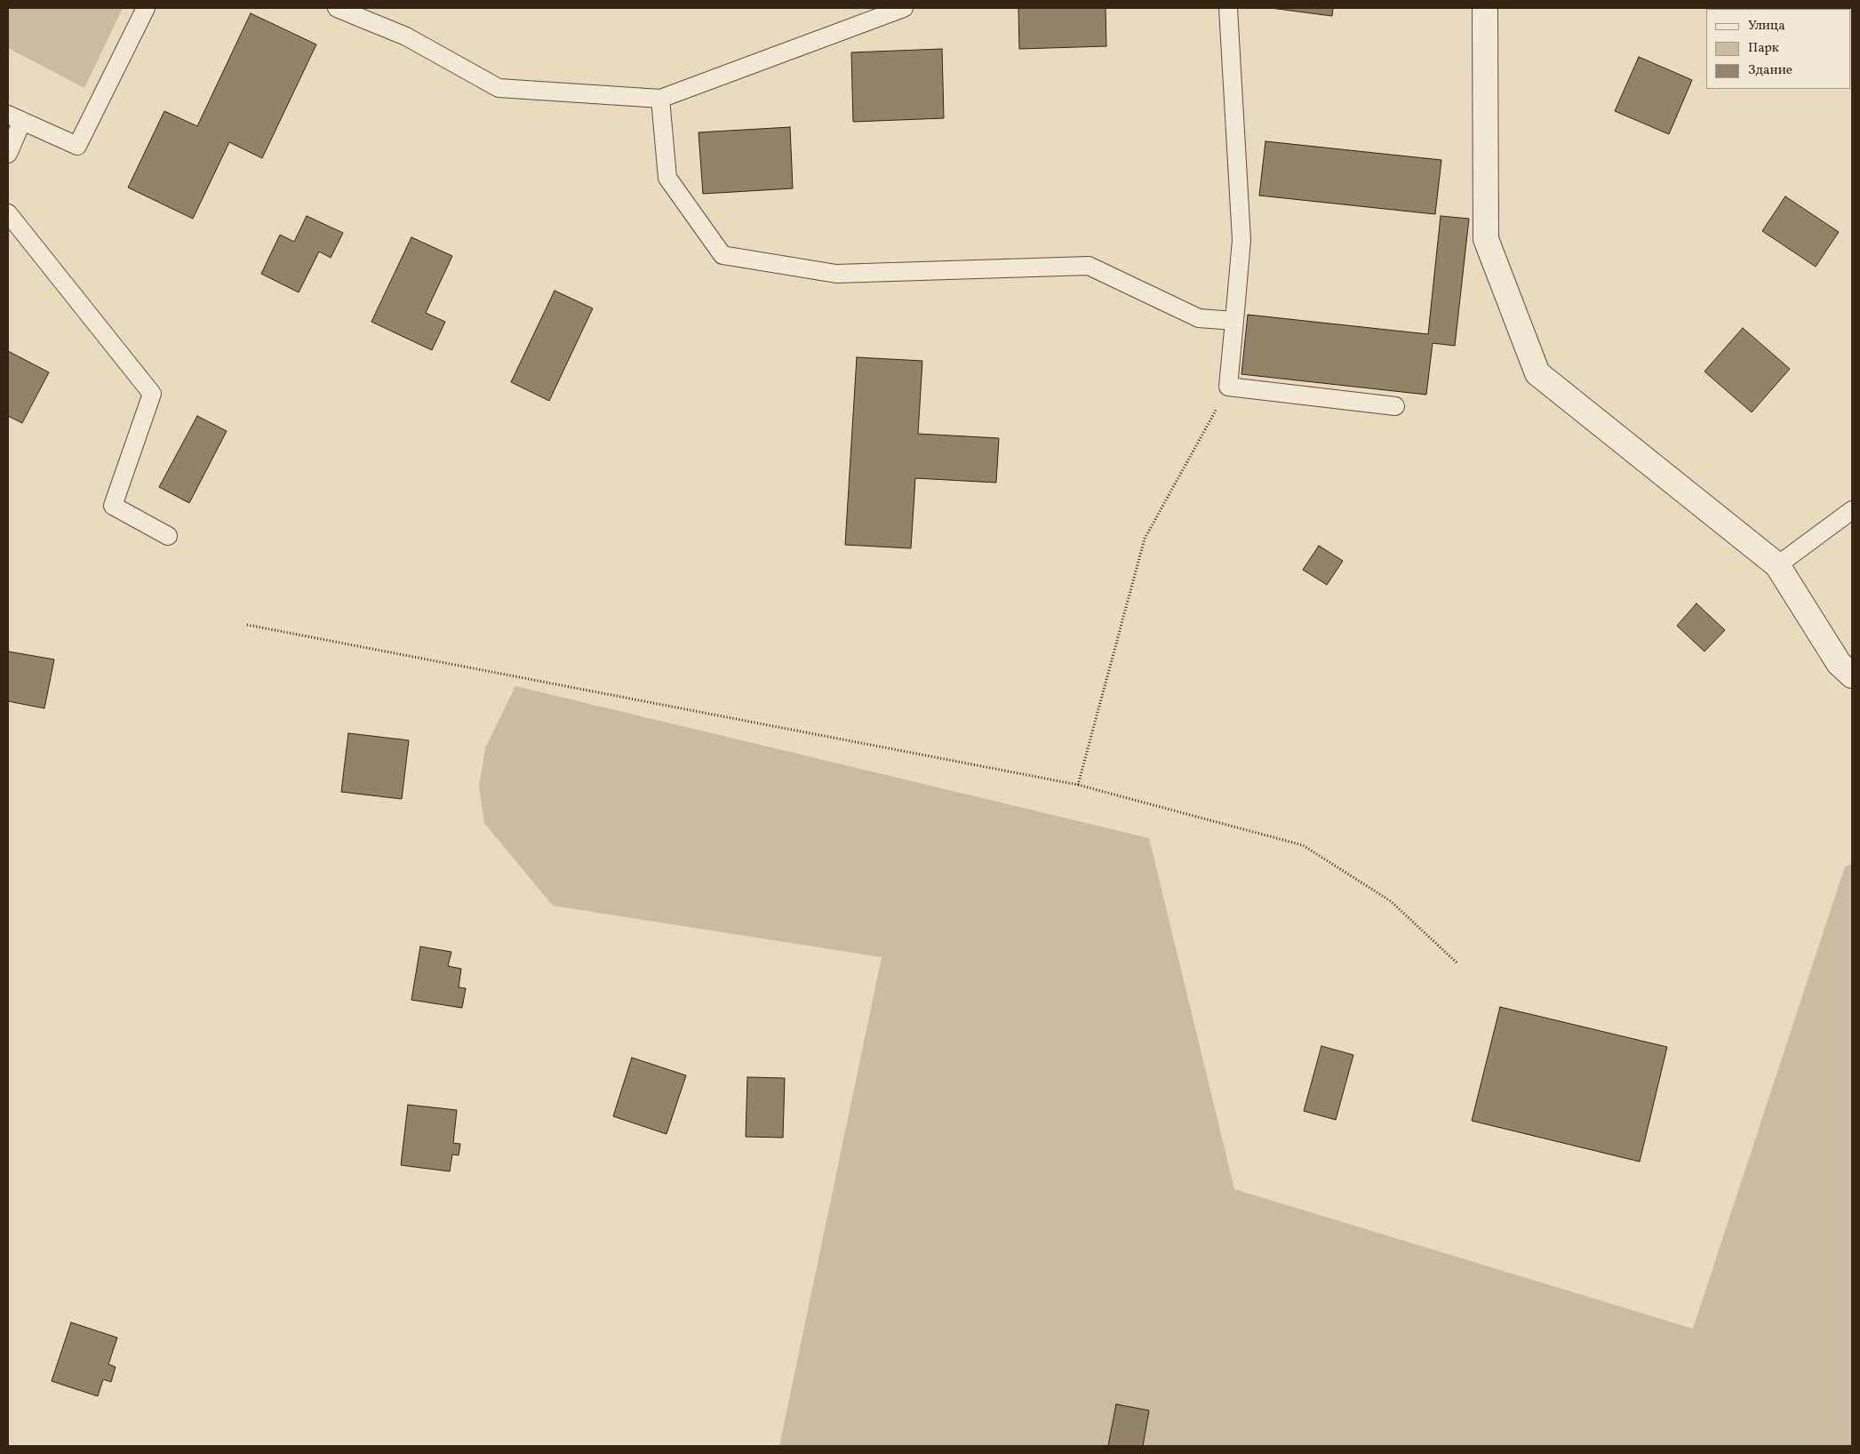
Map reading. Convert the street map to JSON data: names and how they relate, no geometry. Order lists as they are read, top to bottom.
{
  "legend": ["Улица", "Парк", "Здание"]
}
